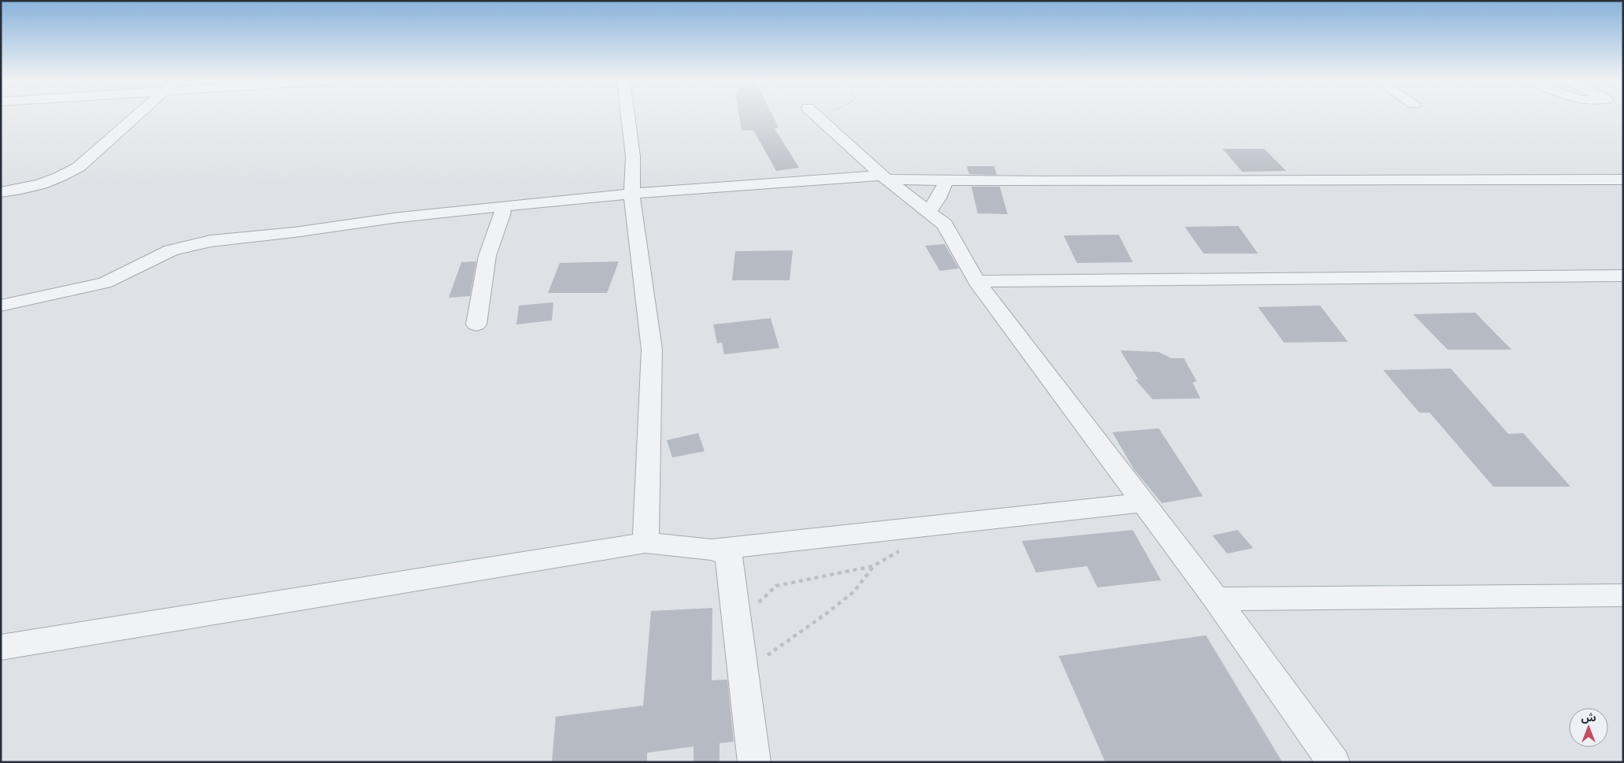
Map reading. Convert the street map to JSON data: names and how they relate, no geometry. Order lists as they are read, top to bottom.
{
  "north": "top"
}
